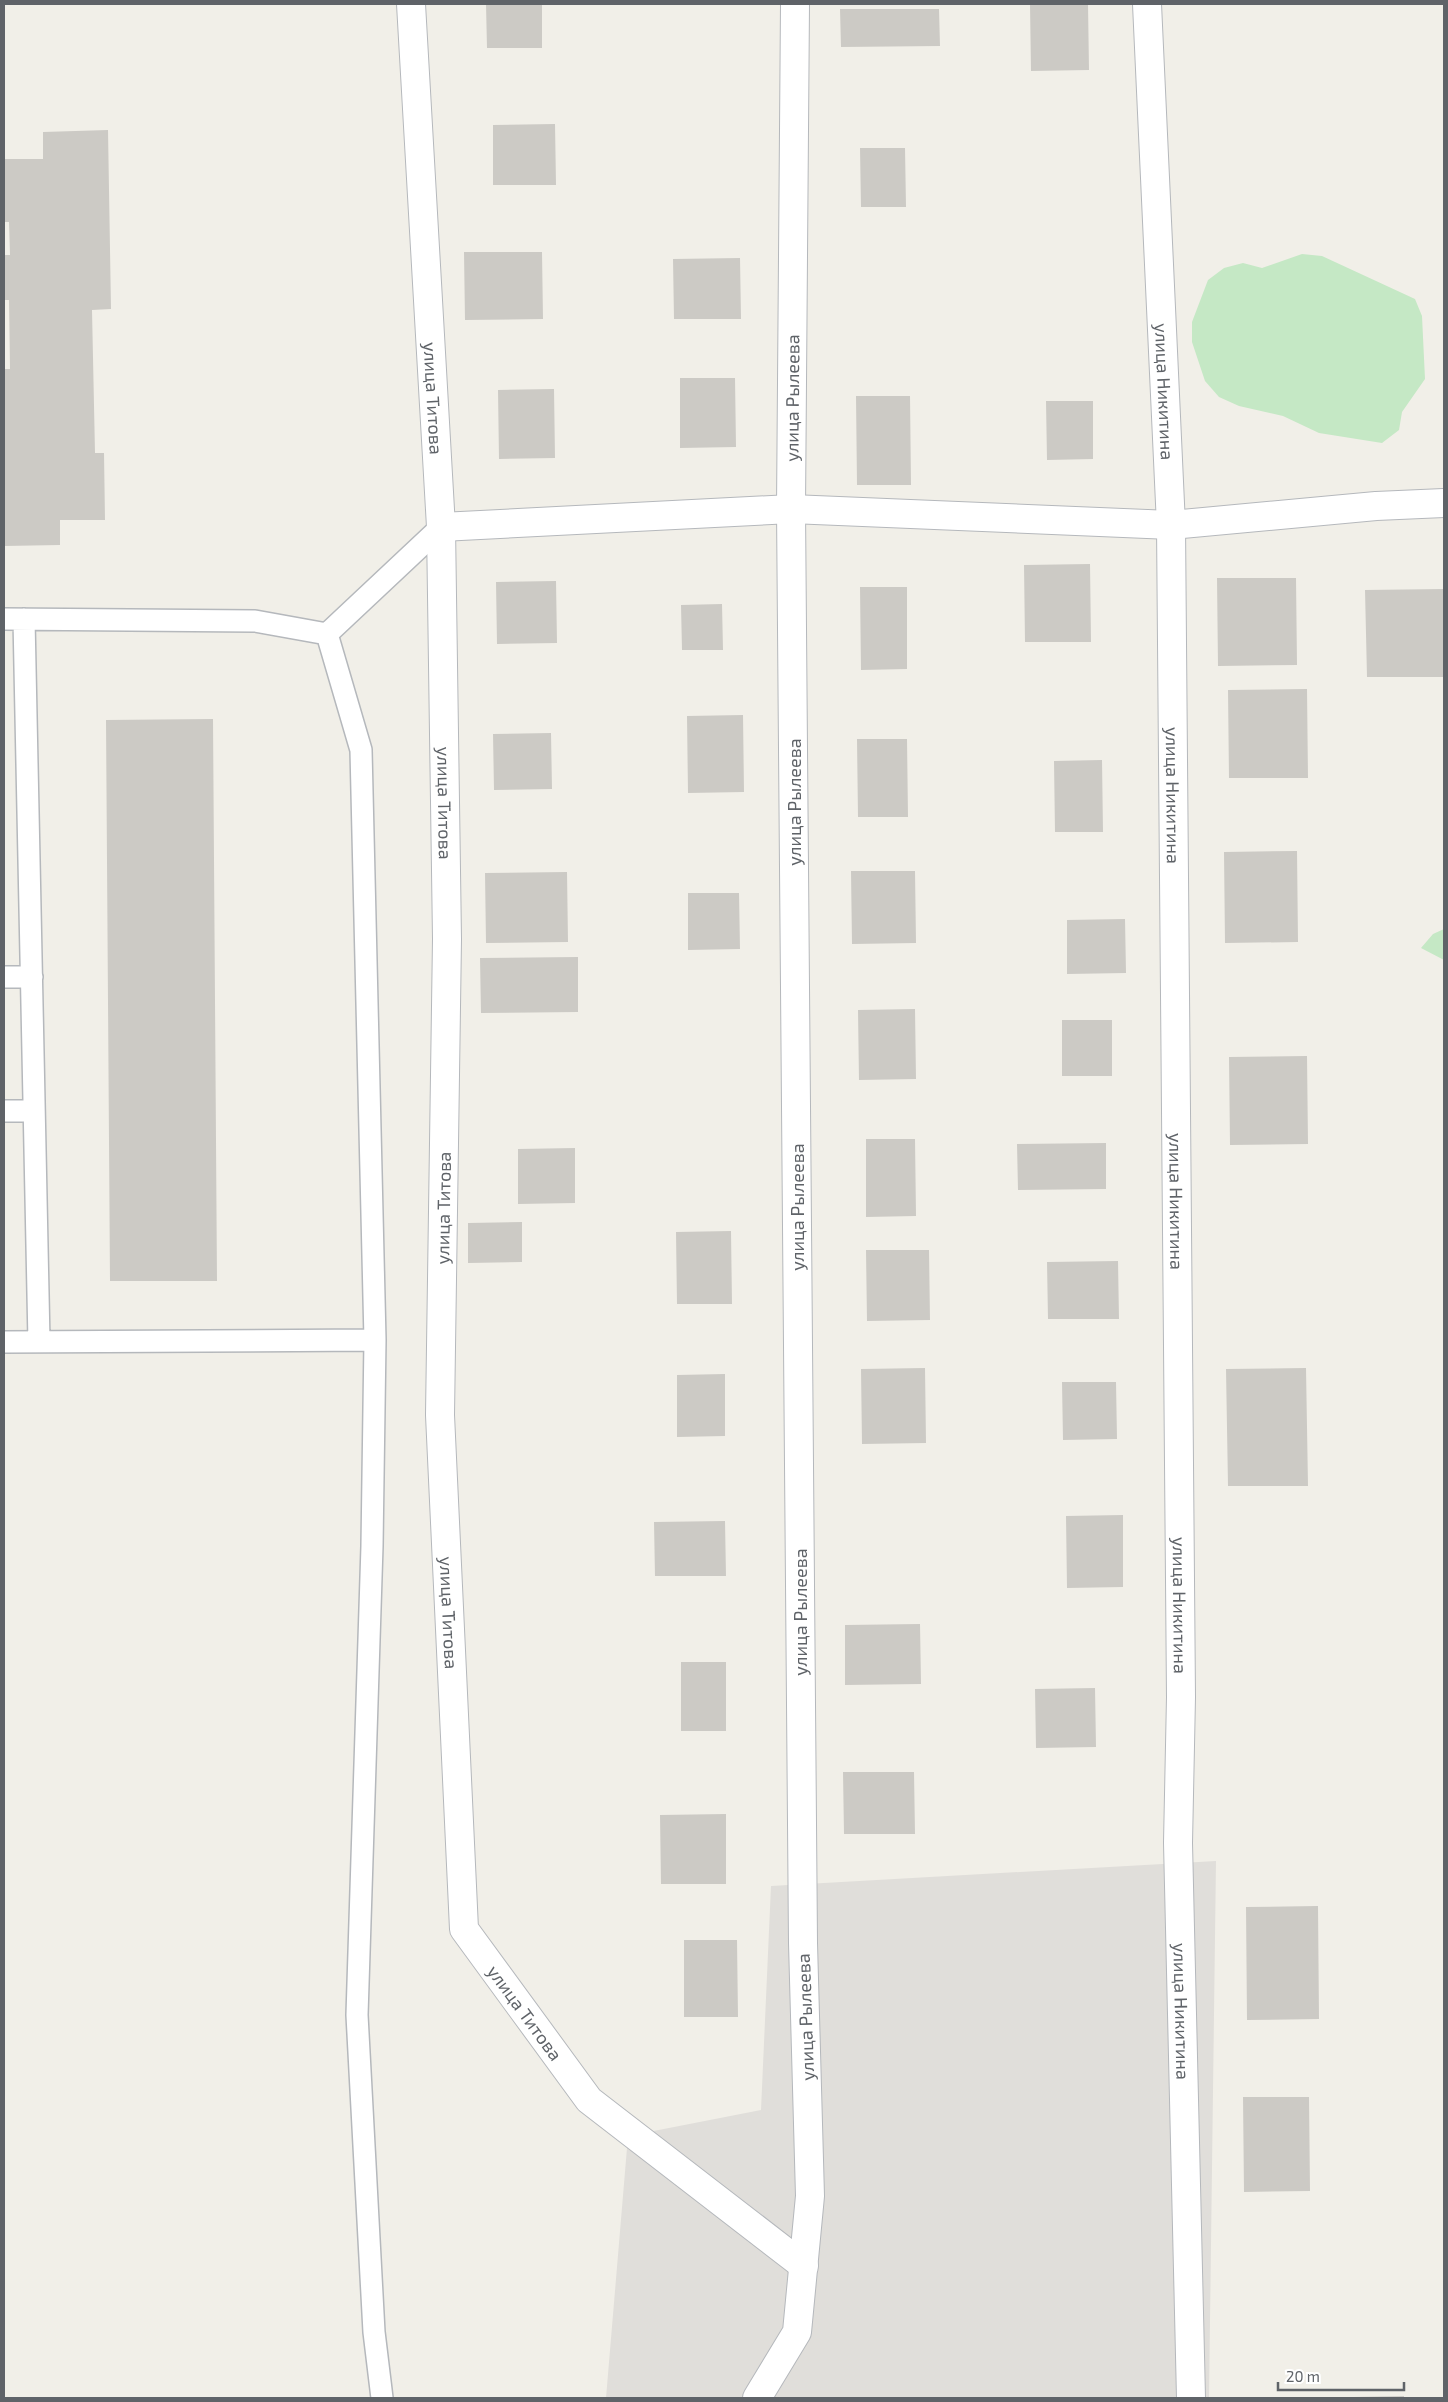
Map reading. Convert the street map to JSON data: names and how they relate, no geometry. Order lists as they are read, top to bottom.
{
  "streets": {
    "street": ["улица Никитина", "улица Рылеева", "улица Титова"]
  },
  "crossings": [
    ["улица Рылеева", "улица Титова"]
  ],
  "scale_bar": "20 m"
}
